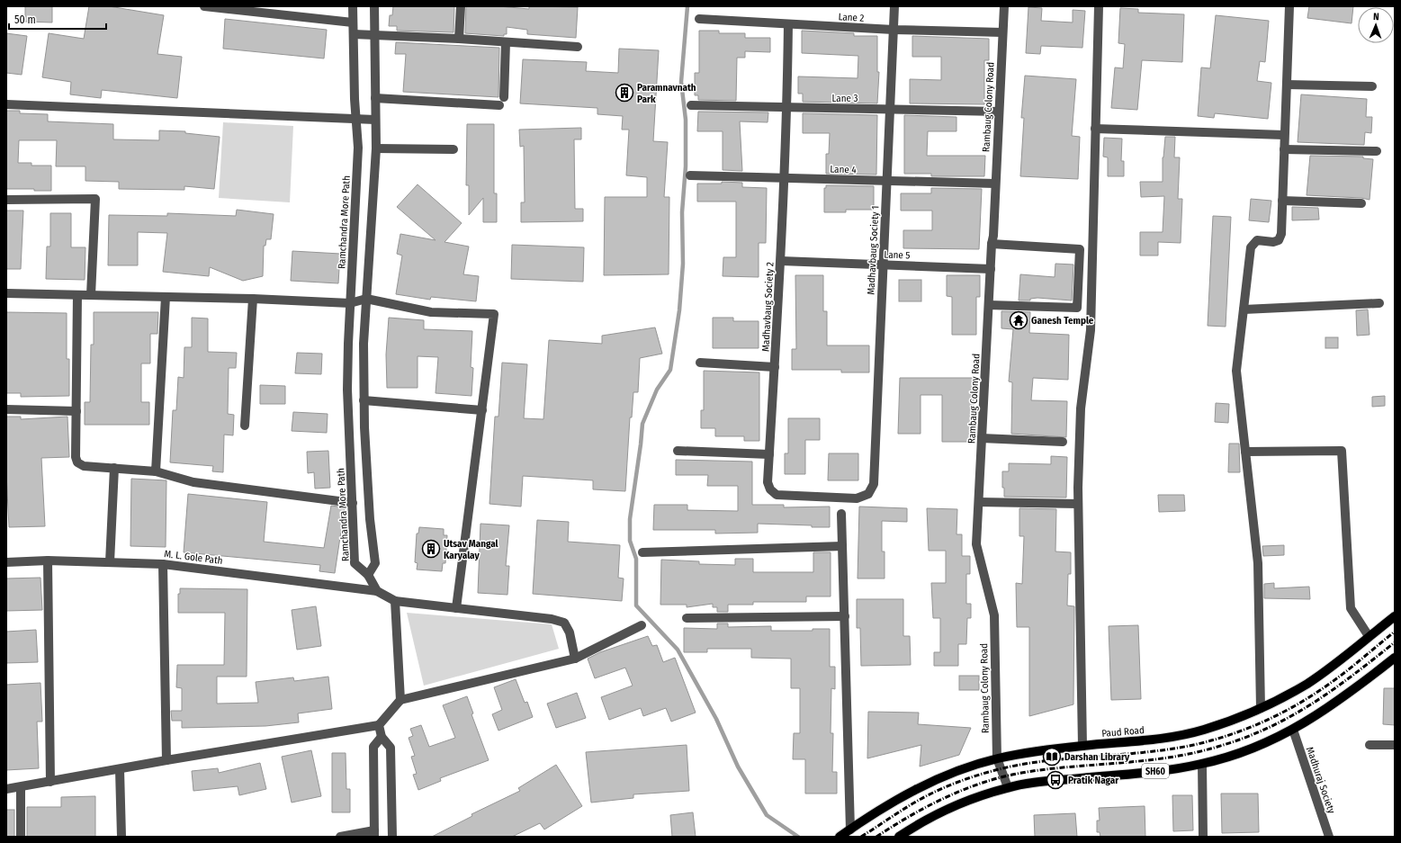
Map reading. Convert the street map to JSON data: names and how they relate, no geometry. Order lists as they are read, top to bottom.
{
  "streets": {
    "main road": ["Paud Road", "SH60"],
    "street": [
      "Lane 2",
      "Lane 3",
      "Rambaug Colony Road",
      "Lane 4",
      "Ramchandra More Path",
      "Madhavbaug Society 1",
      "Lane 5",
      "Madhavbaug Society 2",
      "M. L. Gole Path",
      "Madhuraj Society"
    ]
  },
  "crossings": [
    ["Lane 2", "Rambaug Colony Road"],
    ["Lane 2", "Madhavbaug Society 1"],
    ["Lane 2", "Madhavbaug Society 2"],
    ["Lane 3", "Rambaug Colony Road"],
    ["Lane 3", "Madhavbaug Society 1"],
    ["Lane 3", "Madhavbaug Society 2"],
    ["Rambaug Colony Road", "Lane 4"],
    ["Rambaug Colony Road", "Lane 5"],
    ["Rambaug Colony Road", "Paud Road"],
    ["Rambaug Colony Road", "SH60"],
    ["Lane 4", "Madhavbaug Society 1"],
    ["Lane 4", "Madhavbaug Society 2"],
    ["Ramchandra More Path", "M. L. Gole Path"],
    ["Madhavbaug Society 1", "Lane 5"],
    ["Madhavbaug Society 1", "Madhavbaug Society 2"],
    ["Lane 5", "Madhavbaug Society 2"],
    ["SH60", "Madhuraj Society"]
  ],
  "places": {
    "building": ["Paramnavnath Park", "Utsav Mangal Karyalay"],
    "temple": ["Ganesh Temple"],
    "library": ["Darshan Library"],
    "bus stop": ["Pratik Nagar"]
  },
  "scale_bar": "50 m",
  "north": "top"
}
